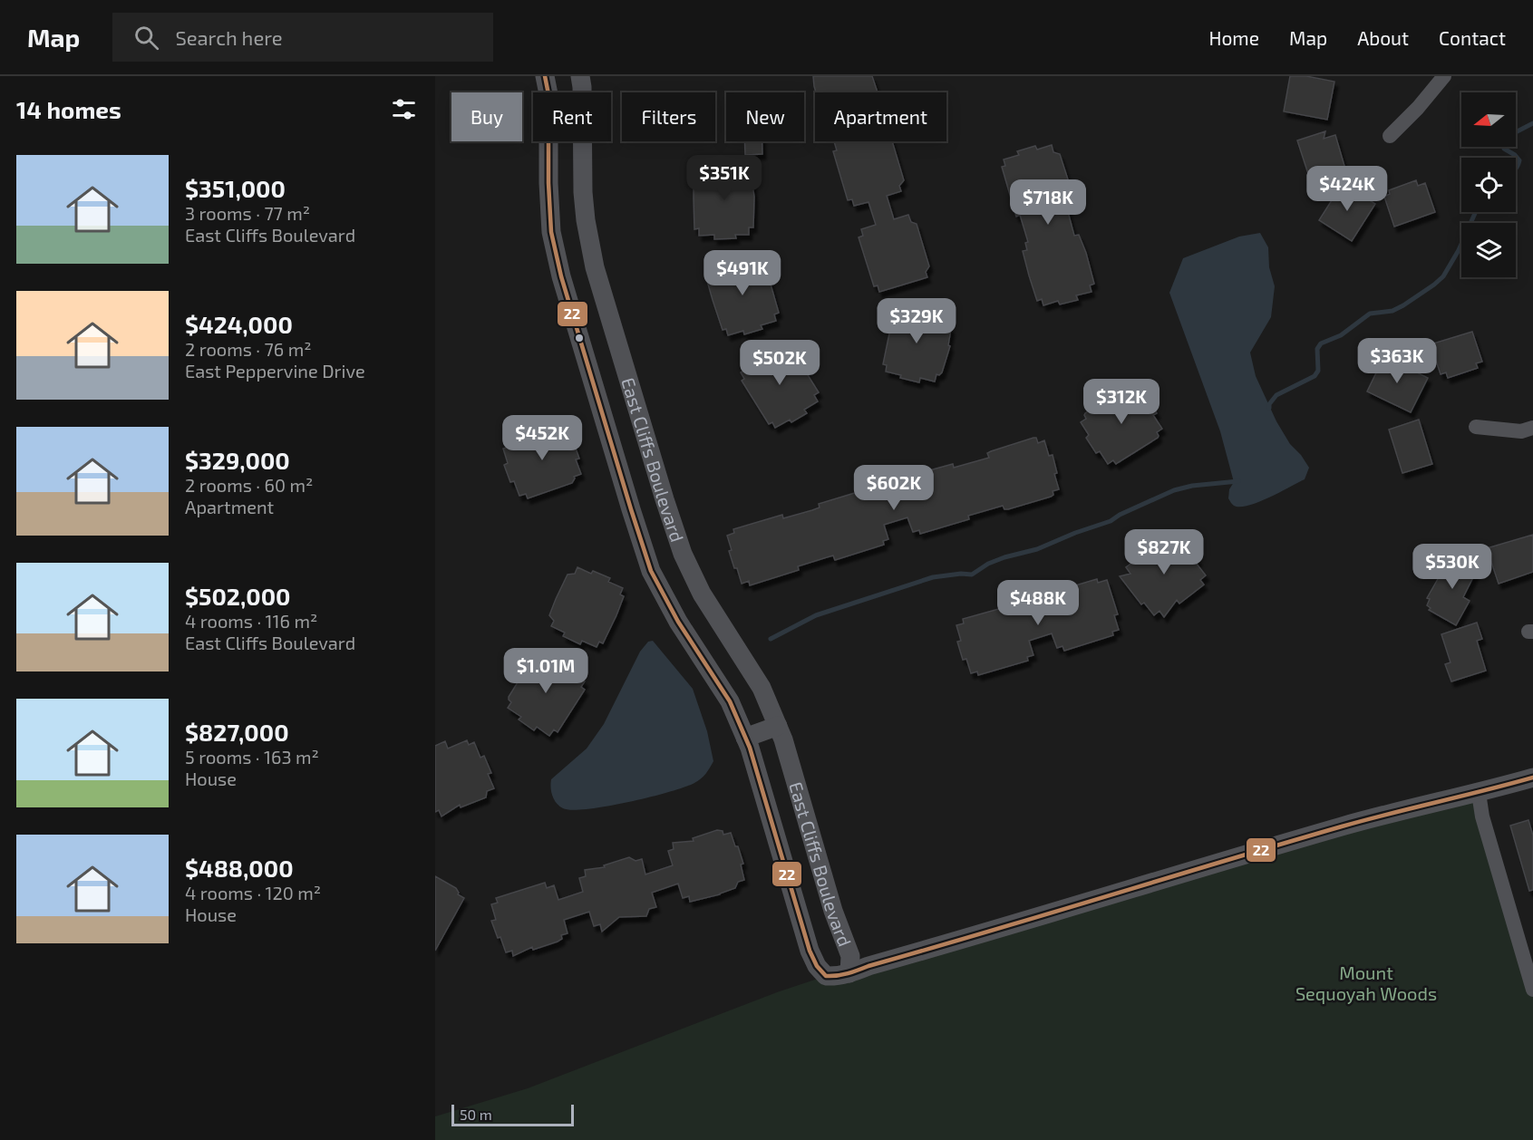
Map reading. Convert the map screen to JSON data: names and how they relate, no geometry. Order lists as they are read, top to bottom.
{
  "streets": {
    "street": ["East Cliffs Boulevard"]
  },
  "parks": ["Mount Sequoyah Woods"],
  "lines": ["transit line 22"],
  "scale_bar": "50 m",
  "north": "left",
  "page": {
    "header": "Map",
    "search": "Search here",
    "nav": [
      "Home",
      "Map",
      "About",
      "Contact"
    ],
    "heading": "14 homes",
    "chip": [
      "Buy",
      "Rent",
      "Filters",
      "New",
      "Apartment"
    ],
    "list": [
      {
        "name": "$351,000",
        "note": "3 rooms · 77 m² · East Cliffs Boulevard"
      },
      {
        "name": "$424,000",
        "note": "2 rooms · 76 m² · East Peppervine Drive"
      },
      {
        "name": "$329,000",
        "note": "2 rooms · 60 m² · Apartment"
      },
      {
        "name": "$502,000",
        "note": "4 rooms · 116 m² · East Cliffs Boulevard"
      },
      {
        "name": "$827,000",
        "note": "5 rooms · 163 m² · House"
      },
      {
        "name": "$488,000",
        "note": "4 rooms · 120 m² · House"
      }
    ],
    "price": [
      "$351K",
      "$424K",
      "$718K",
      "$491K",
      "$329K",
      "$363K",
      "$502K",
      "$312K",
      "$452K",
      "$602K",
      "$827K",
      "$530K",
      "$488K",
      "$1.01M"
    ],
    "scale": "50 m"
  }
}
